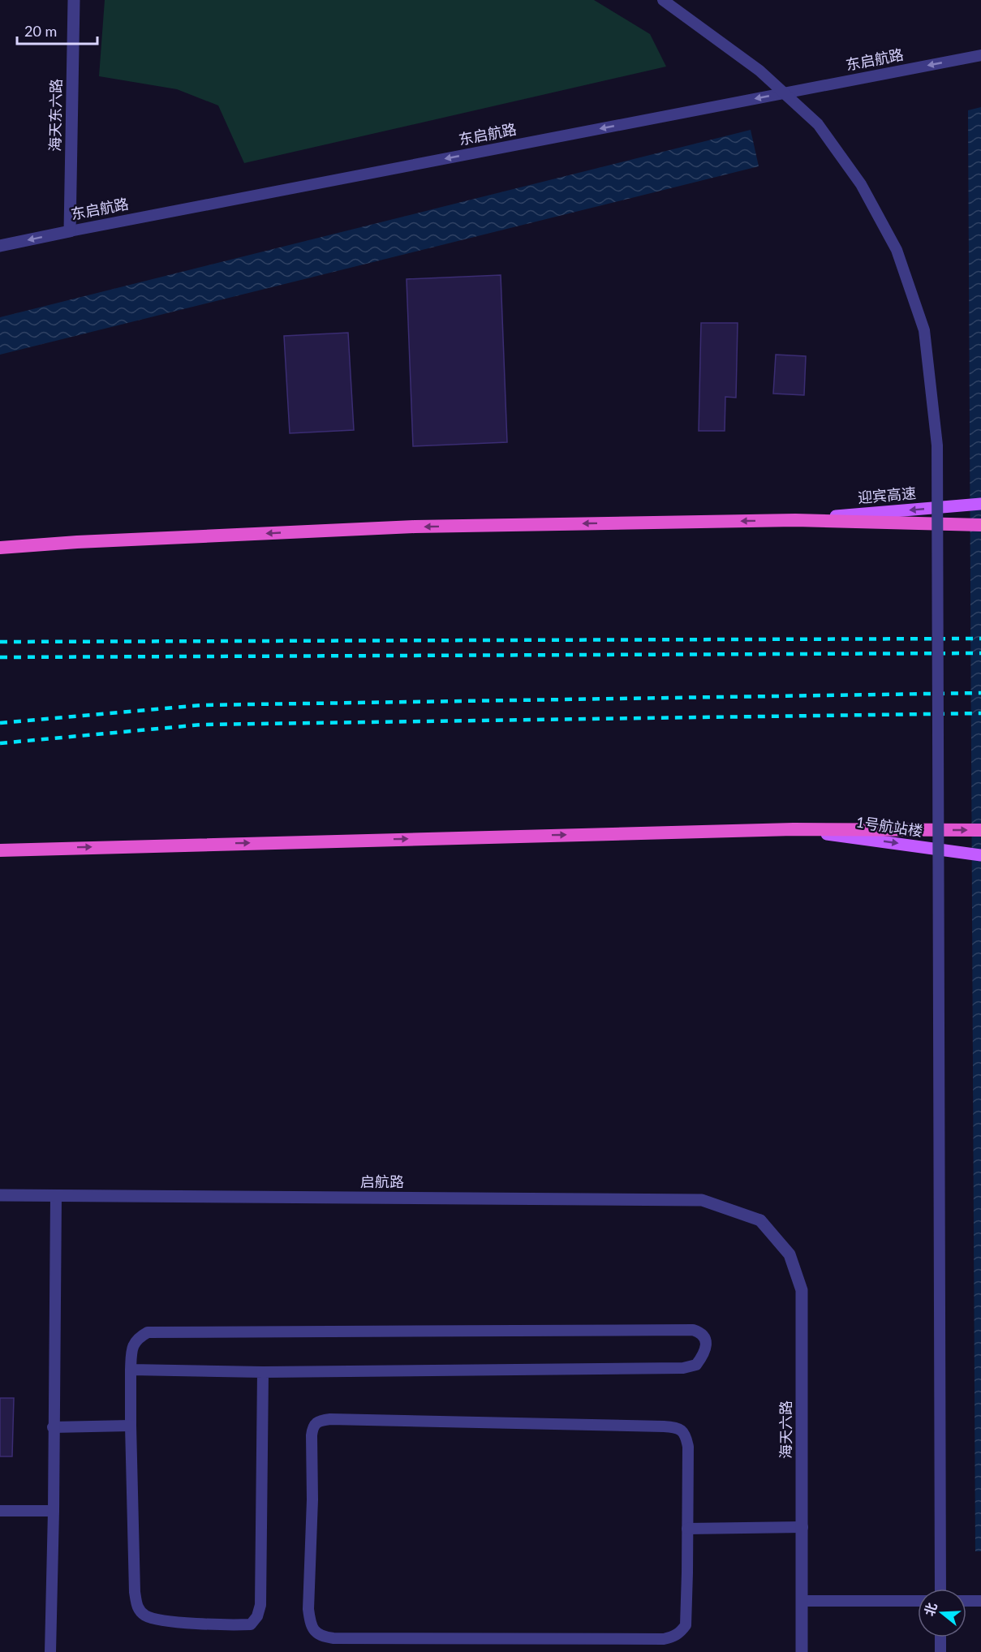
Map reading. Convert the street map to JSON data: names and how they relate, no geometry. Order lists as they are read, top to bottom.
{
  "streets": {
    "main road": ["迎宾高速", "1号航站楼"],
    "street": [
      "东启航路",
      "海天东六路",
      "启航路",
      "海天六路"
    ]
  },
  "crossings": [
    ["东启航路", "海天东六路"],
    ["启航路", "海天六路"]
  ],
  "one_way": ["东启航路", "迎宾高速", "1号航站楼"],
  "scale_bar": "20 m",
  "north": "left"
}
